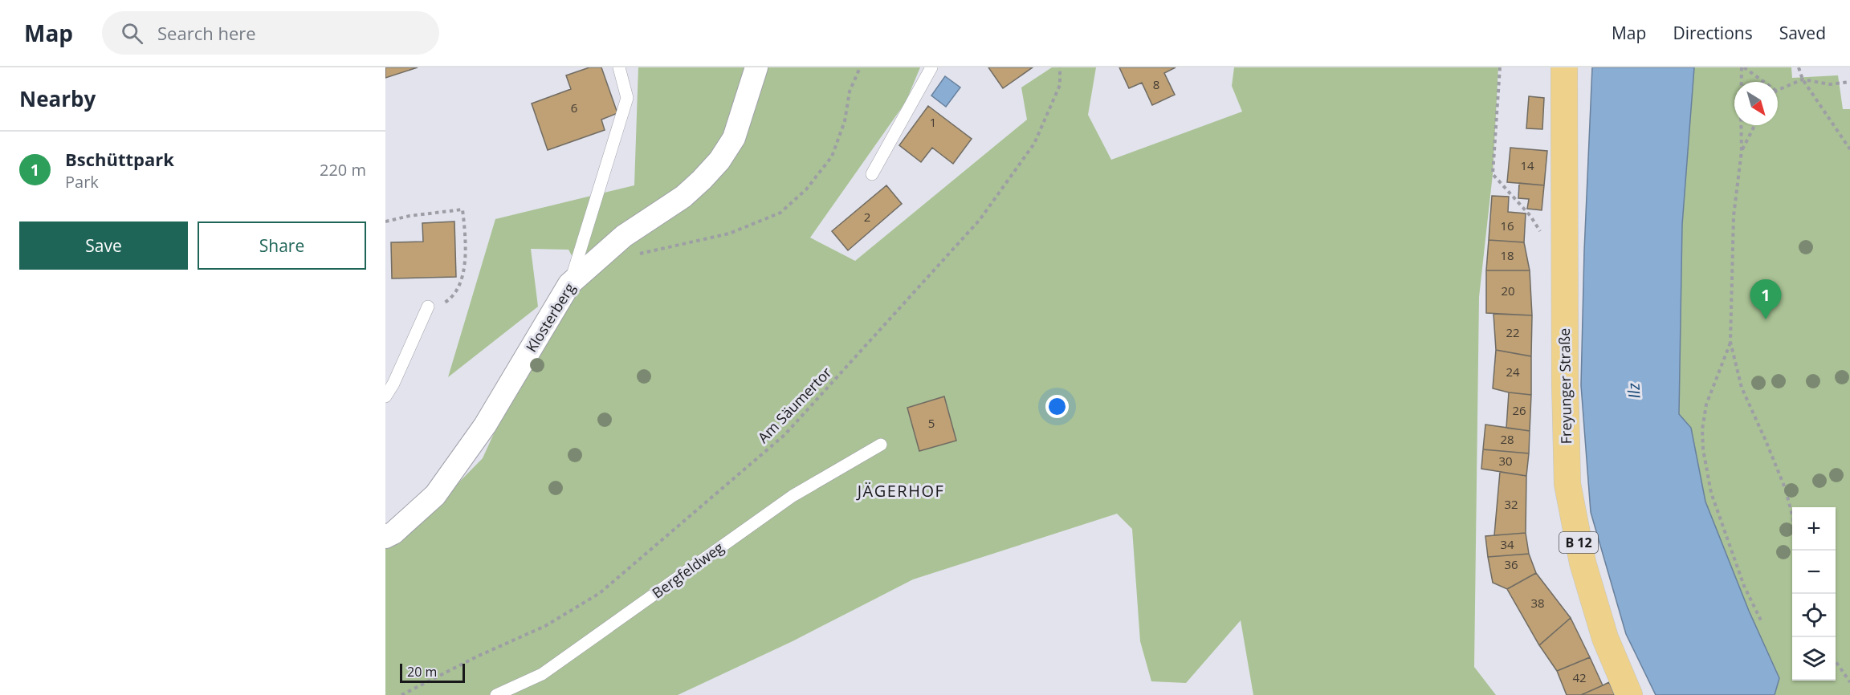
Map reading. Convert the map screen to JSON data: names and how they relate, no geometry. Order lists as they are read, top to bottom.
{
  "streets": {
    "main road": ["Freyunger Straße", "B 12"],
    "street": ["Klosterberg"],
    "lane": ["Bergfeldweg"],
    "path": ["Am Säumertor"]
  },
  "districts": ["JÄGERHOF"],
  "water": ["Ilz"],
  "house_numbers": [
    "8",
    "6",
    "1",
    "14",
    "2",
    "16",
    "18",
    "20",
    "22",
    "24",
    "26",
    "5",
    "28",
    "30",
    "32",
    "34",
    "36",
    "38",
    "42"
  ],
  "scale_bar": "20 m",
  "north": "bottom right",
  "page": {
    "header": "Map",
    "search": "Search here",
    "nav": ["Map", "Directions", "Saved"],
    "heading": "Nearby",
    "list": [
      {
        "mark": "1",
        "name": "Bschüttpark",
        "note": "Park",
        "value": "220 m"
      }
    ],
    "buttons": ["Save", "Share"],
    "pins": "1",
    "map_buttons": ["+", "−"],
    "scale": "20 m"
  }
}
